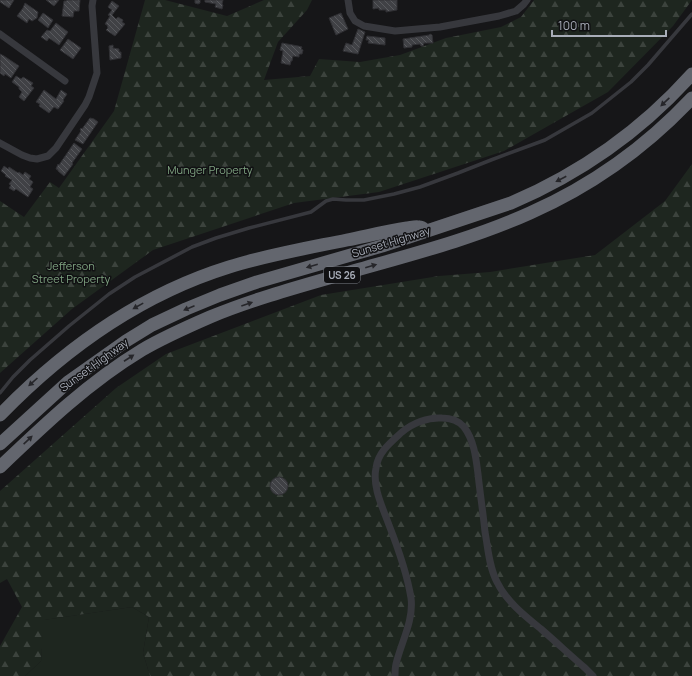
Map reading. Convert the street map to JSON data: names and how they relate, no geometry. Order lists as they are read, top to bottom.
{
  "streets": {
    "highway": ["Sunset Highway", "US 26"]
  },
  "parks": ["Munger Property", "Jefferson Street Property"],
  "scale_bar": "100 m"
}
